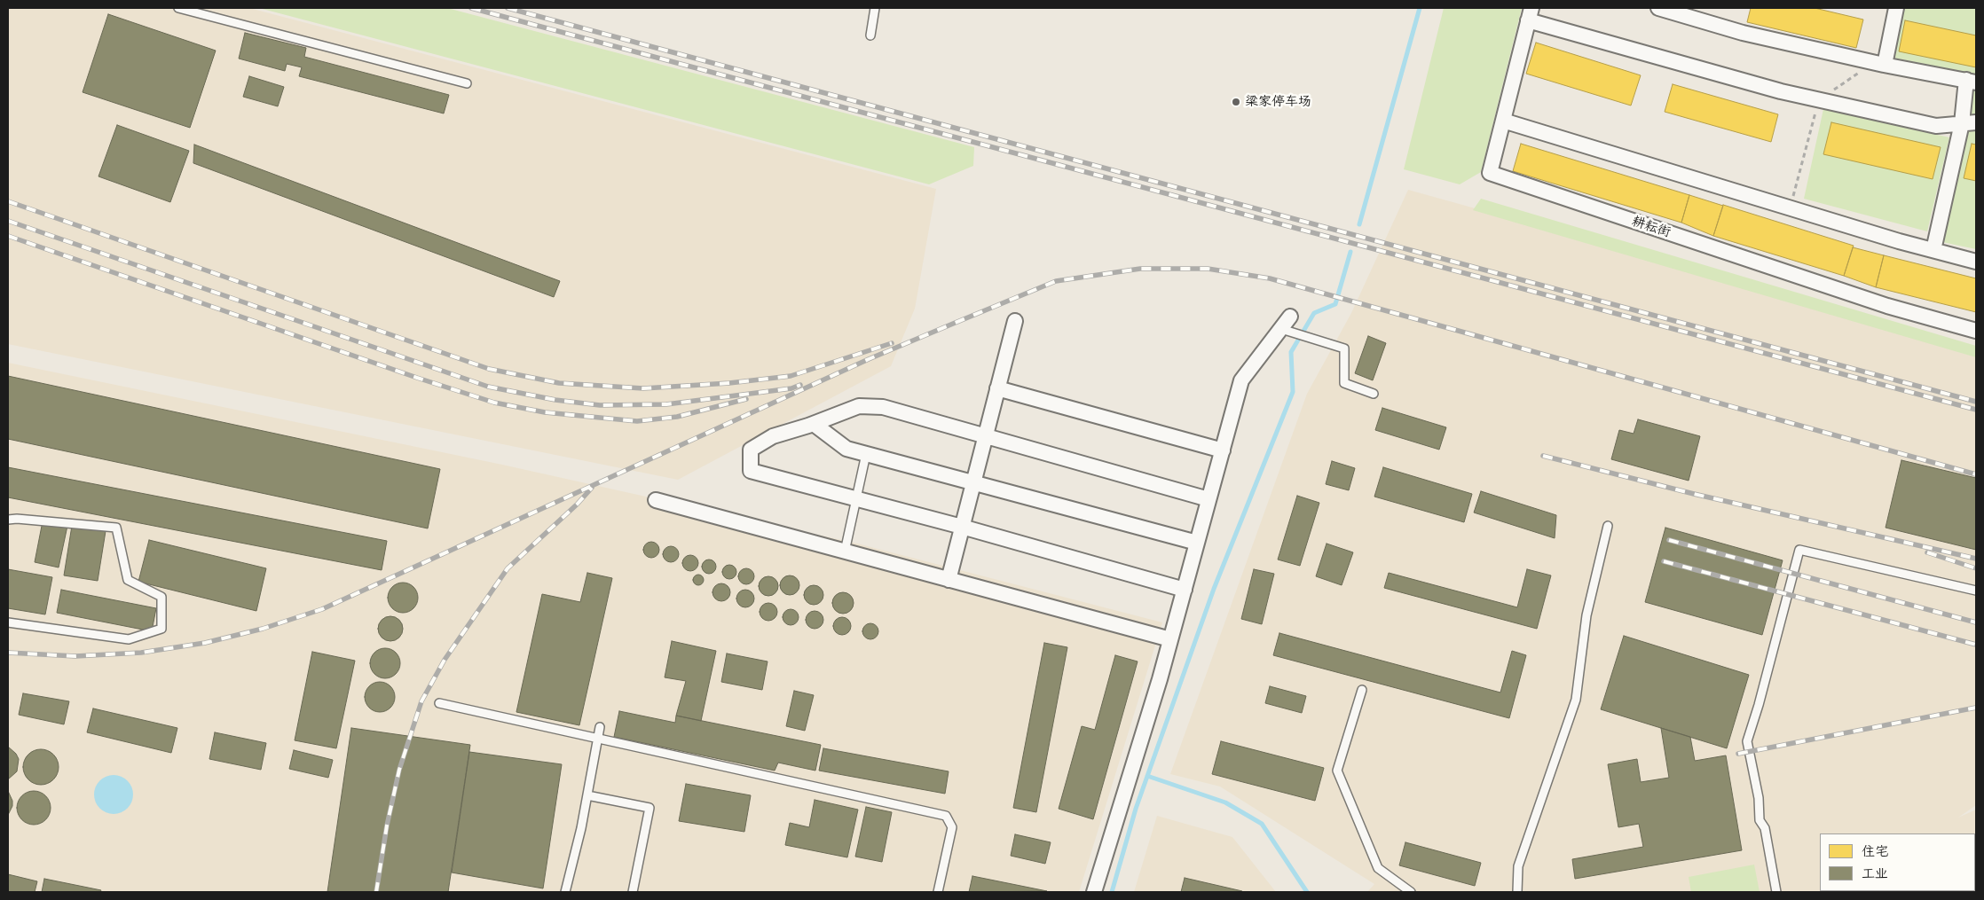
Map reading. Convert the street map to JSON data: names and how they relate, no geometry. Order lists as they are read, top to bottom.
{
  "streets": {
    "street": ["耕耘街"]
  },
  "places": ["梁家停车场"],
  "legend": ["住宅", "工业"]
}
